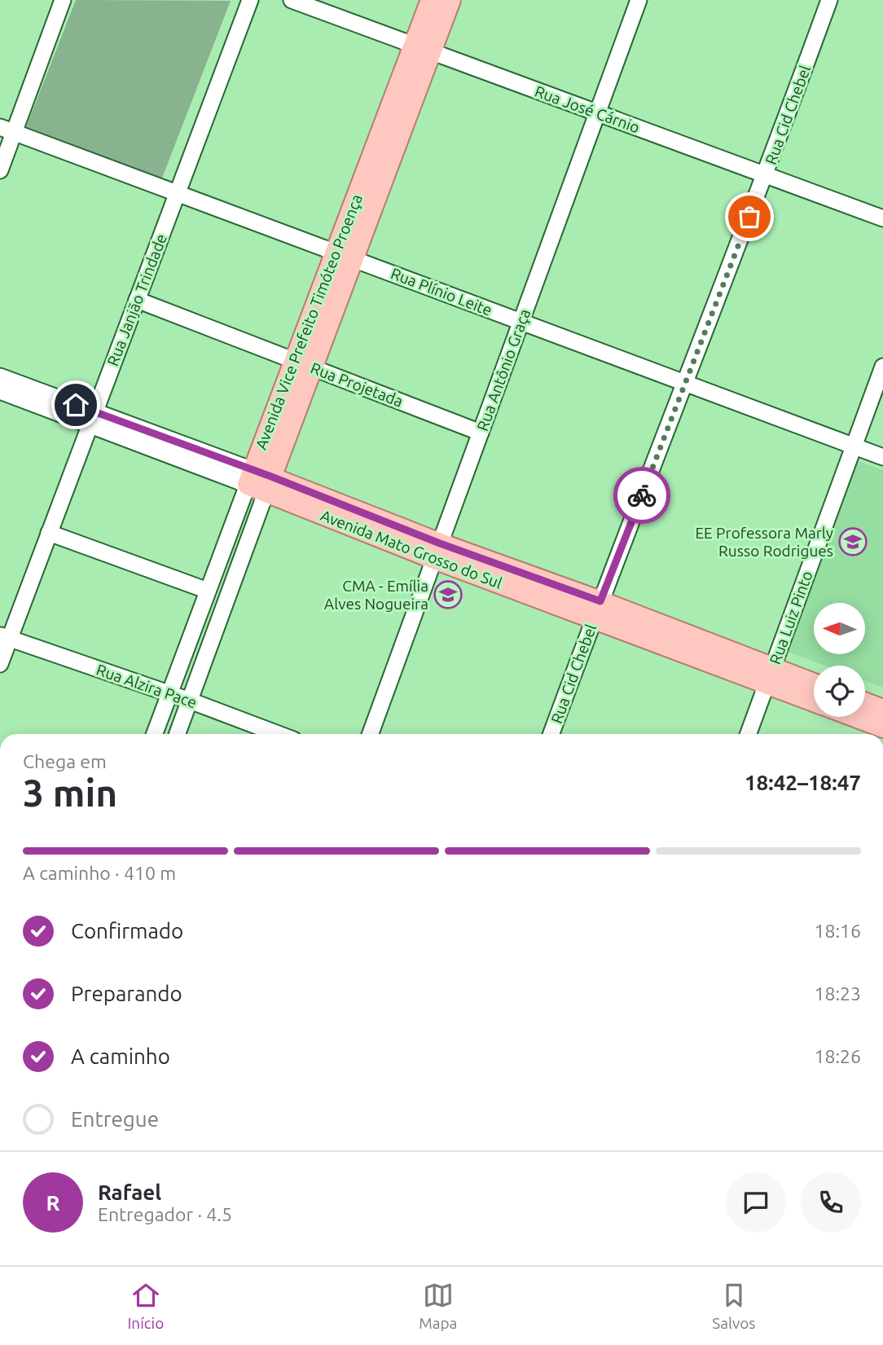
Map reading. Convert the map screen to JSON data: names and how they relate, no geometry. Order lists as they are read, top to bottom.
{
  "streets": {
    "main road": ["Avenida Vice Prefeito Timóteo Proença", "Avenida Mato Grosso do Sul"],
    "street": [
      "Rua José Cárnio",
      "Rua Cid Chebel",
      "Rua Plínio Leite",
      "Rua Janjão Trindade",
      "Rua Antônio Graça",
      "Rua Projetada",
      "Rua Luiz Pinto",
      "Rua Alzira Pace"
    ]
  },
  "crossings": [
    ["Rua José Cárnio", "Rua Cid Chebel"],
    ["Rua José Cárnio", "Avenida Vice Prefeito Timóteo Proença"],
    ["Rua José Cárnio", "Rua Antônio Graça"],
    ["Rua Cid Chebel", "Rua Plínio Leite"],
    ["Rua Cid Chebel", "Avenida Mato Grosso do Sul"],
    ["Rua Plínio Leite", "Rua Janjão Trindade"],
    ["Rua Plínio Leite", "Avenida Vice Prefeito Timóteo Proença"],
    ["Rua Plínio Leite", "Rua Antônio Graça"],
    ["Rua Plínio Leite", "Rua Luiz Pinto"],
    ["Rua Janjão Trindade", "Rua Projetada"],
    ["Rua Janjão Trindade", "Avenida Mato Grosso do Sul"],
    ["Rua Janjão Trindade", "Rua Alzira Pace"],
    ["Avenida Vice Prefeito Timóteo Proença", "Rua Projetada"],
    ["Avenida Vice Prefeito Timóteo Proença", "Avenida Mato Grosso do Sul"],
    ["Avenida Vice Prefeito Timóteo Proença", "Rua Alzira Pace"],
    ["Rua Antônio Graça", "Rua Projetada"],
    ["Rua Antônio Graça", "Avenida Mato Grosso do Sul"],
    ["Avenida Mato Grosso do Sul", "Rua Luiz Pinto"]
  ],
  "places": {
    "school or university": ["EE Professora Marly Russo Rodrigues", "CMA - Emília Alves Nogueira"]
  },
  "north": "left",
  "page": {
    "heading": ["3 min", "Chega em", "18:42–18:47"],
    "panel": ["Rafael", "Entregador · 4.5"],
    "bar": "A caminho · 410 m",
    "list": [
      ["Confirmado", "18:16"],
      ["Preparando", "18:23"],
      ["A caminho", "18:26"],
      "Entregue"
    ],
    "round": "R",
    "tabs": ["Início", "Mapa", "Salvos"]
  }
}
